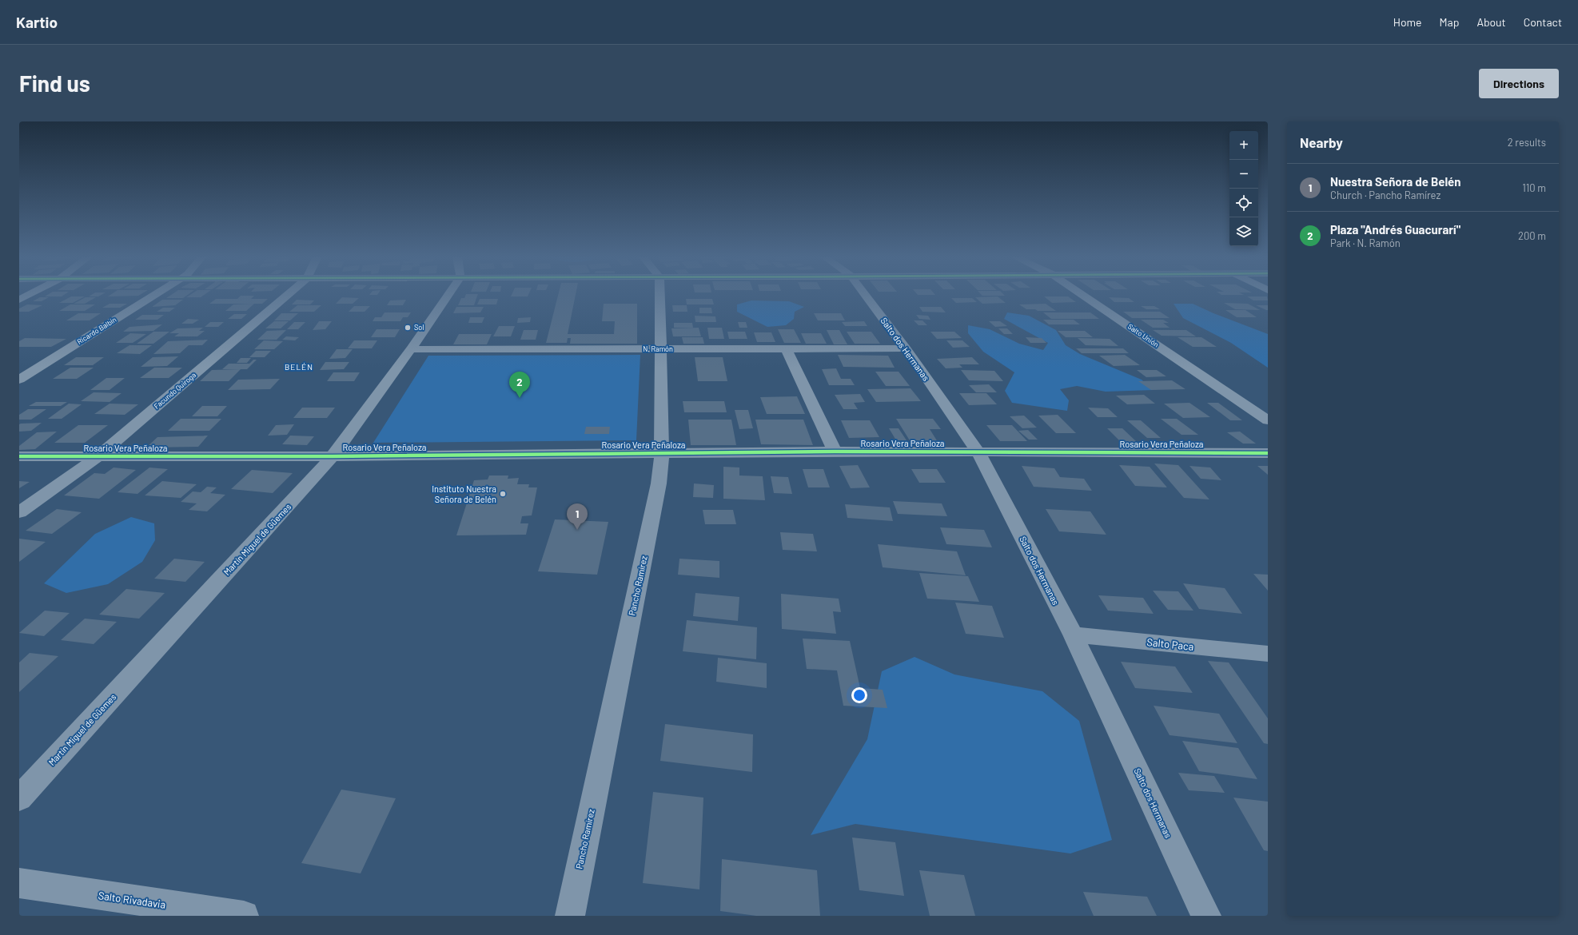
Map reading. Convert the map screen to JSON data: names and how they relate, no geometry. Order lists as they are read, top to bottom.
{
  "streets": {
    "street": [
      "Ricardo Balbín",
      "Salto Unión",
      "N. Ramón",
      "Salto dos Hermanas",
      "Facundo Quiroga",
      "Rosario Vera Peñaloza",
      "Martín Miguel de Güemes",
      "Pancho Ramírez",
      "Salto Paca",
      "Salto Rivadavia"
    ]
  },
  "crossings": [
    ["N. Ramón", "Salto dos Hermanas"],
    ["N. Ramón", "Martín Miguel de Güemes"],
    ["N. Ramón", "Pancho Ramírez"],
    ["Salto dos Hermanas", "Rosario Vera Peñaloza"],
    ["Salto dos Hermanas", "Salto Paca"],
    ["Facundo Quiroga", "Rosario Vera Peñaloza"],
    ["Rosario Vera Peñaloza", "Martín Miguel de Güemes"],
    ["Rosario Vera Peñaloza", "Pancho Ramírez"]
  ],
  "districts": ["BELÉN"],
  "places": ["Sol", "Instituto Nuestra Señora de Belén"],
  "page": {
    "header": "Kartio",
    "nav": [
      "Home",
      "Map",
      "About",
      "Contact"
    ],
    "buttons": "Directions",
    "title": "Find us",
    "heading": ["Nearby", "2 results"],
    "map_buttons": ["+", "−"],
    "list": [
      {
        "mark": "1",
        "name": "Nuestra Señora de Belén",
        "note": "Church · Pancho Ramírez",
        "value": "110 m"
      },
      {
        "mark": "2",
        "name": "Plaza \"Andrés Guacurarí\"",
        "note": "Park · N. Ramón",
        "value": "200 m"
      }
    ],
    "pins": ["2", "1"]
  }
}
